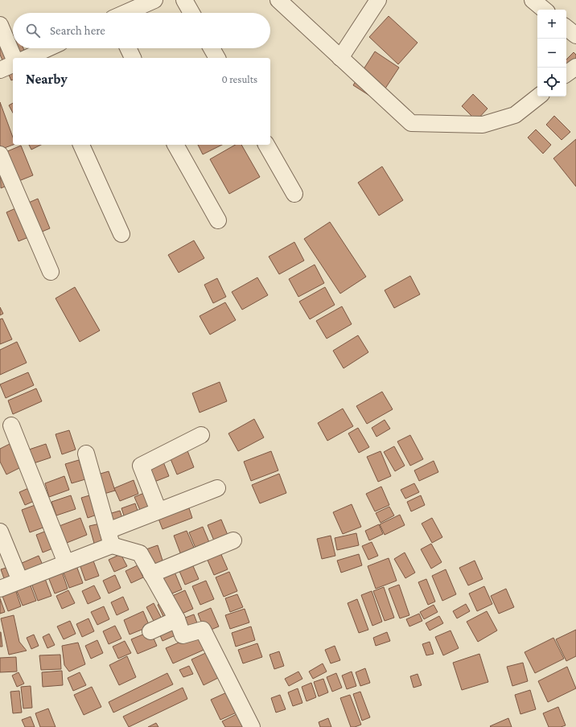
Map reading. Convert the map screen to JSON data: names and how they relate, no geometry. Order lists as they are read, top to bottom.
{
  "page": {
    "map_buttons": ["+", "−"],
    "search": "Search here",
    "heading": ["Nearby", "0 results"]
  }
}
